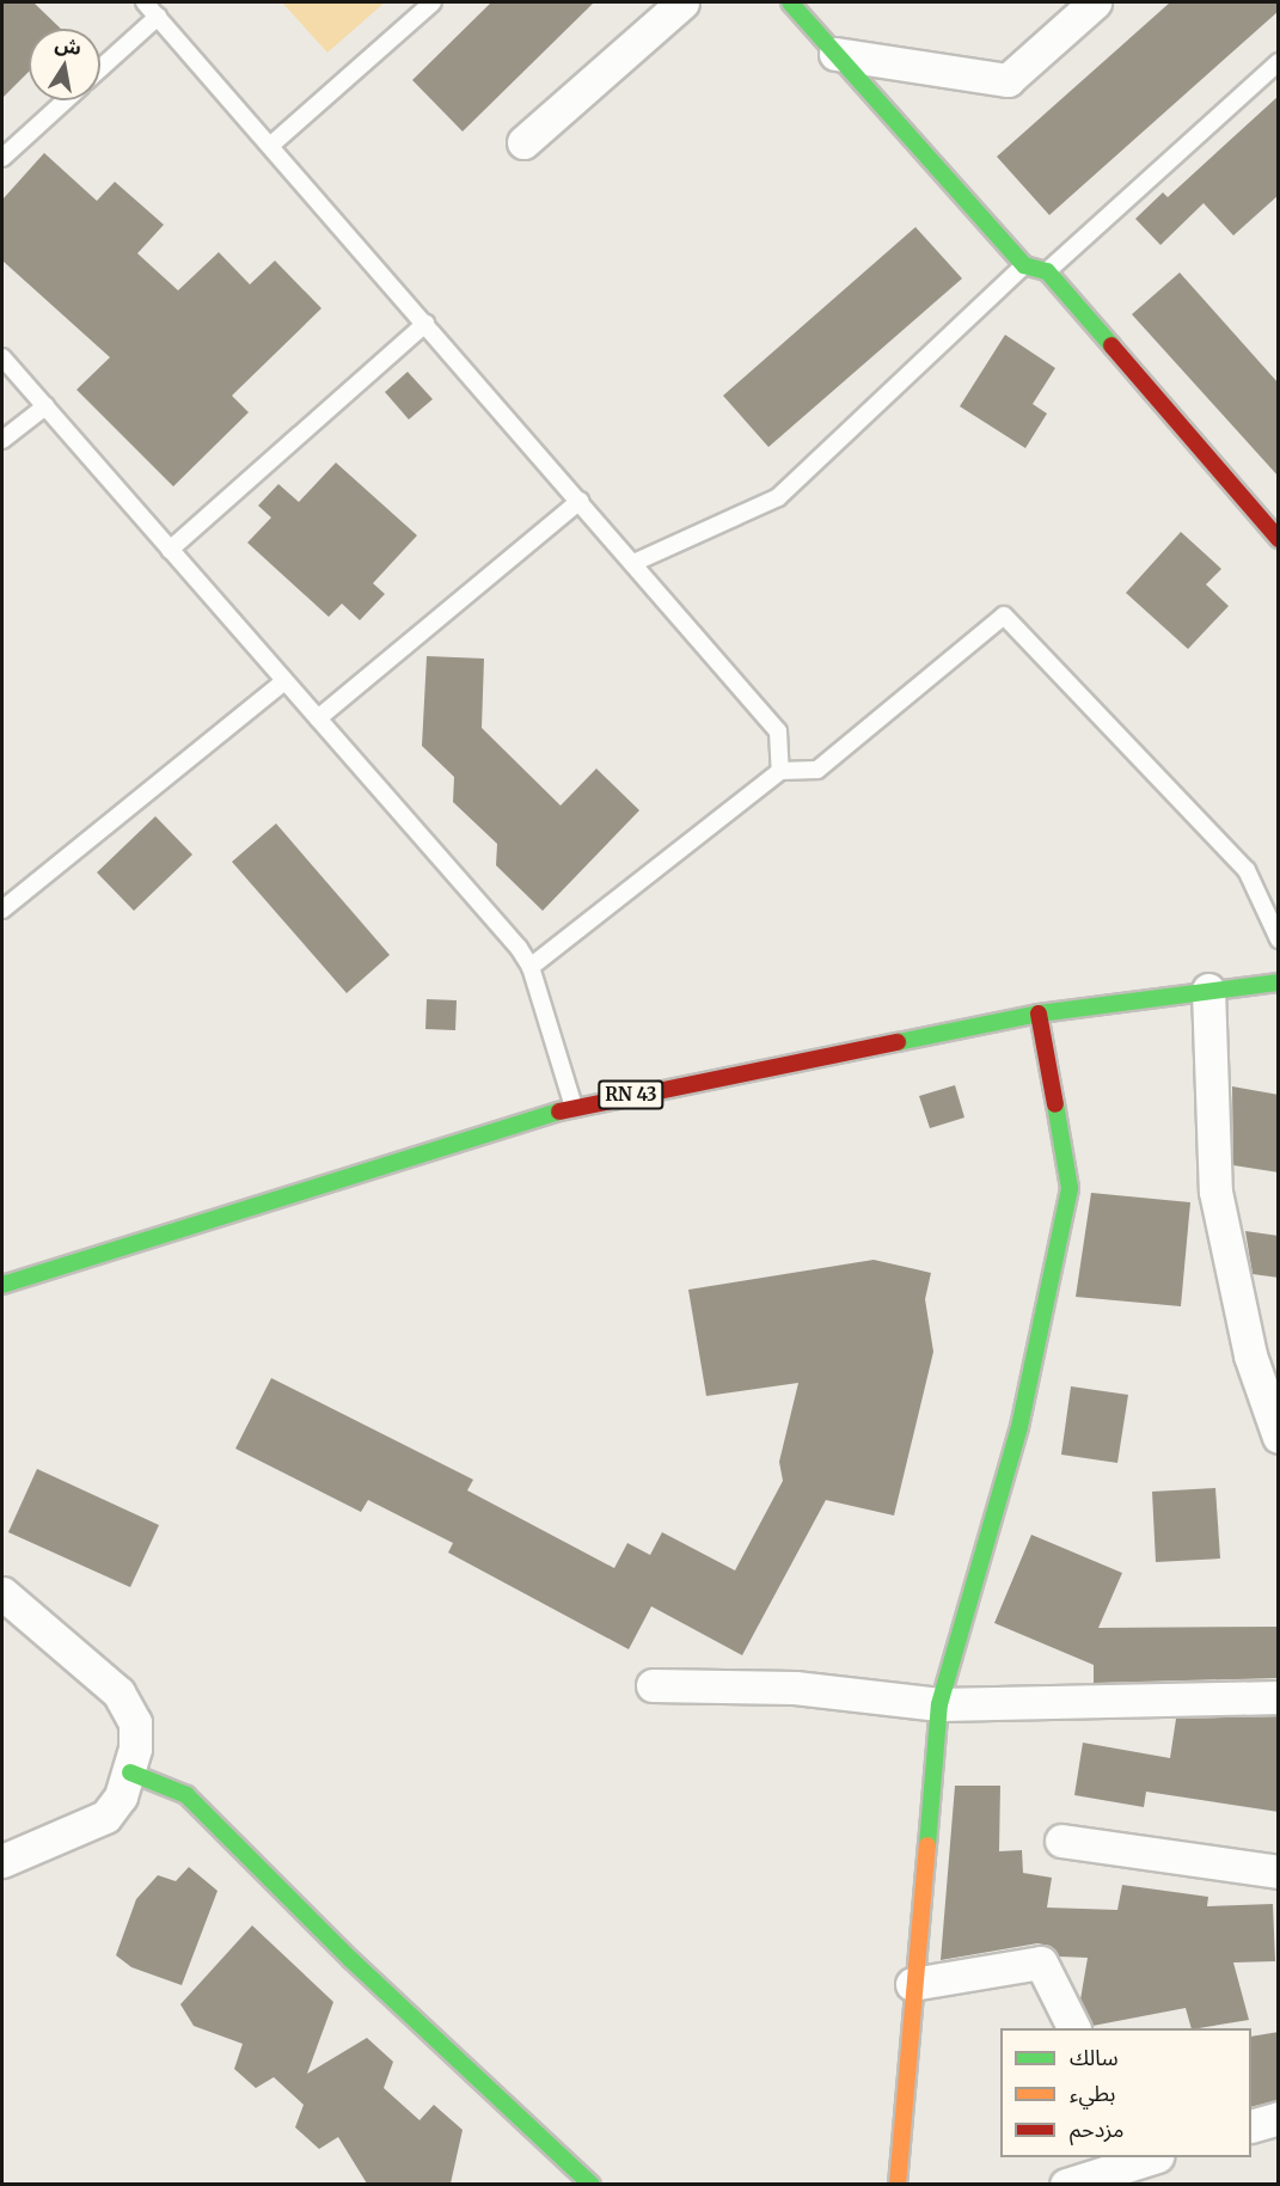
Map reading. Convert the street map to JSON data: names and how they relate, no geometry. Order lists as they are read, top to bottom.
{
  "streets": {
    "street": ["RN 43"]
  },
  "legend": ["سالك", "بطيء", "مزدحم"],
  "north": "top"
}
